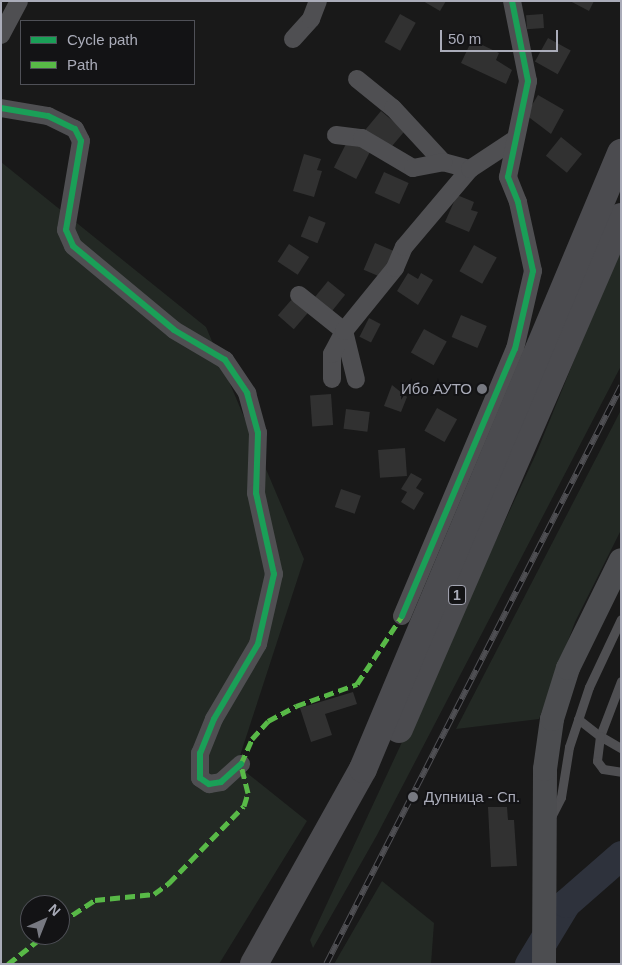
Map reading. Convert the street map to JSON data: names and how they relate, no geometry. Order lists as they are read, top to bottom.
{
  "streets": {
    "main road": ["1"]
  },
  "places": ["Ибо АУТО", "Дупница - Сп."],
  "legend": ["Cycle path", "Path"],
  "scale_bar": "50 m",
  "north": "top right"
}
